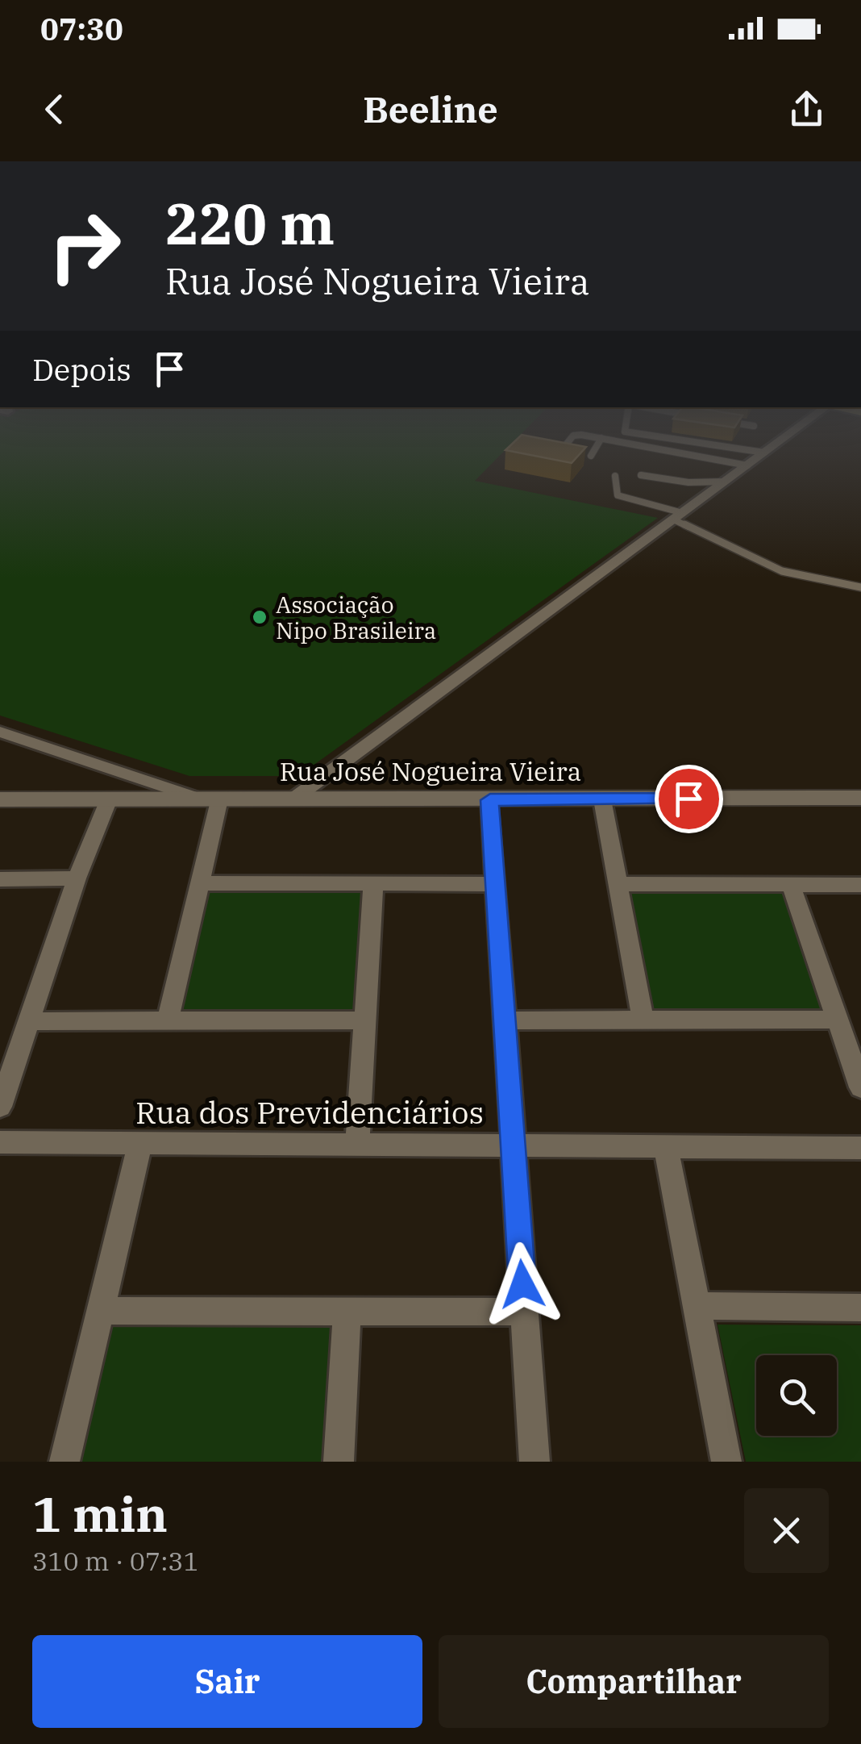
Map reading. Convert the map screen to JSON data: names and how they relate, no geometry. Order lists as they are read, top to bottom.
{
  "streets": {
    "street": ["Rua José Nogueira Vieira", "Rua dos Previdenciários"]
  },
  "places": ["Associação Nipo Brasileira"],
  "page": {
    "status": "07:30",
    "header": "Beeline",
    "turn": ["220 m", "Rua José Nogueira Vieira"],
    "then": "Depois",
    "heading": ["1 min", "310 m · 07:31"],
    "buttons": ["Sair", "Compartilhar"]
  }
}
